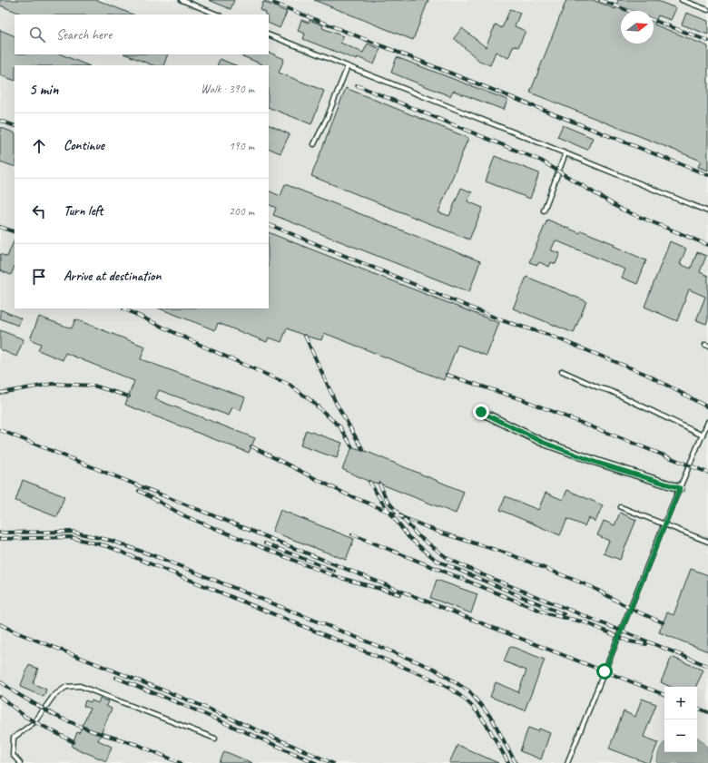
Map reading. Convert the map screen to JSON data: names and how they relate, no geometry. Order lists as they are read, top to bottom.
{
  "north": "right",
  "page": {
    "search": "Search here",
    "heading": ["5 min", "Walk · 390 m"],
    "list": [
      ["Continue", "190 m"],
      ["Turn left", "200 m"],
      "Arrive at destination"
    ],
    "map_buttons": ["+", "−"]
  }
}
